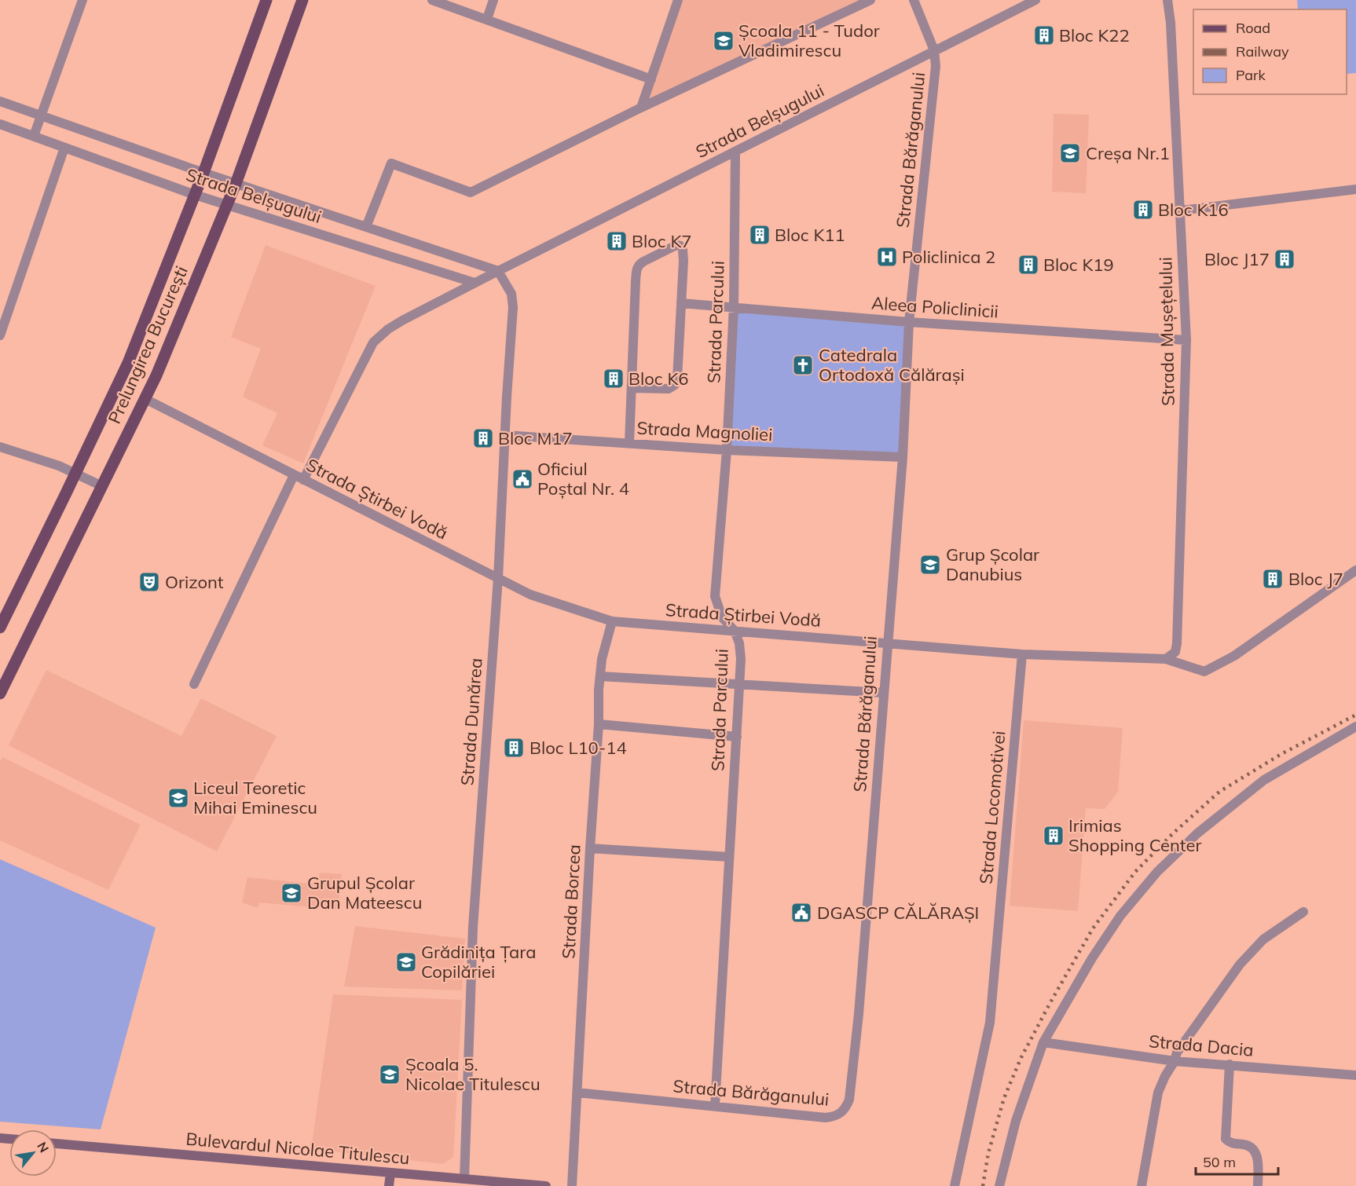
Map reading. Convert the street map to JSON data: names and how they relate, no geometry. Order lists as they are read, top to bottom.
{
  "streets": {
    "main road": ["Prelungirea București", "Bulevardul Nicolae Titulescu"],
    "street": [
      "Strada Belșugului",
      "Strada Bărăganului",
      "Aleea Policlinicii",
      "Strada Parcului",
      "Strada Mușețelului",
      "Strada Magnoliei",
      "Strada Știrbei Vodă",
      "Strada Dunărea",
      "Strada Locomotivei",
      "Strada Borcea",
      "Strada Dacia"
    ]
  },
  "crossings": [
    ["Strada Belșugului", "Strada Bărăganului"],
    ["Strada Belșugului", "Strada Parcului"],
    ["Strada Belșugului", "Prelungirea București"],
    ["Strada Belșugului", "Strada Dunărea"],
    ["Strada Bărăganului", "Aleea Policlinicii"],
    ["Strada Bărăganului", "Strada Parcului"],
    ["Strada Bărăganului", "Strada Magnoliei"],
    ["Strada Bărăganului", "Strada Știrbei Vodă"],
    ["Strada Bărăganului", "Strada Borcea"],
    ["Aleea Policlinicii", "Strada Parcului"],
    ["Aleea Policlinicii", "Strada Mușețelului"],
    ["Strada Parcului", "Strada Magnoliei"],
    ["Strada Parcului", "Strada Știrbei Vodă"],
    ["Strada Mușețelului", "Strada Știrbei Vodă"],
    ["Prelungirea București", "Strada Știrbei Vodă"],
    ["Strada Magnoliei", "Strada Dunărea"],
    ["Strada Știrbei Vodă", "Strada Dunărea"],
    ["Strada Știrbei Vodă", "Strada Locomotivei"],
    ["Strada Știrbei Vodă", "Strada Borcea"],
    ["Strada Dunărea", "Bulevardul Nicolae Titulescu"]
  ],
  "places": {
    "building": [
      "Bloc K22",
      "Bloc K16",
      "Bloc K11",
      "Bloc K7",
      "Bloc J17",
      "Bloc K19",
      "Bloc K6",
      "Bloc M17",
      "Bloc J7",
      "Bloc L10-14",
      "Irimias Shopping Center"
    ],
    "school or university": [
      "Școala 11 - Tudor Vladimirescu",
      "Creșa Nr.1",
      "Grup Școlar Danubius",
      "Liceul Teoretic Mihai Eminescu",
      "Grupul Școlar Dan Mateescu",
      "Grădinița Țara Copilăriei",
      "Școala 5. Nicolae Titulescu"
    ],
    "hospital": ["Policlinica 2"],
    "church": ["Catedrala Ortodoxă Călărași"],
    "public building": ["Oficiul Poștal Nr. 4", "DGASCP CĂLĂRAȘI"],
    "theatre": ["Orizont"]
  },
  "legend": ["Road", "Railway", "Park"],
  "scale_bar": "50 m",
  "north": "top right"
}
